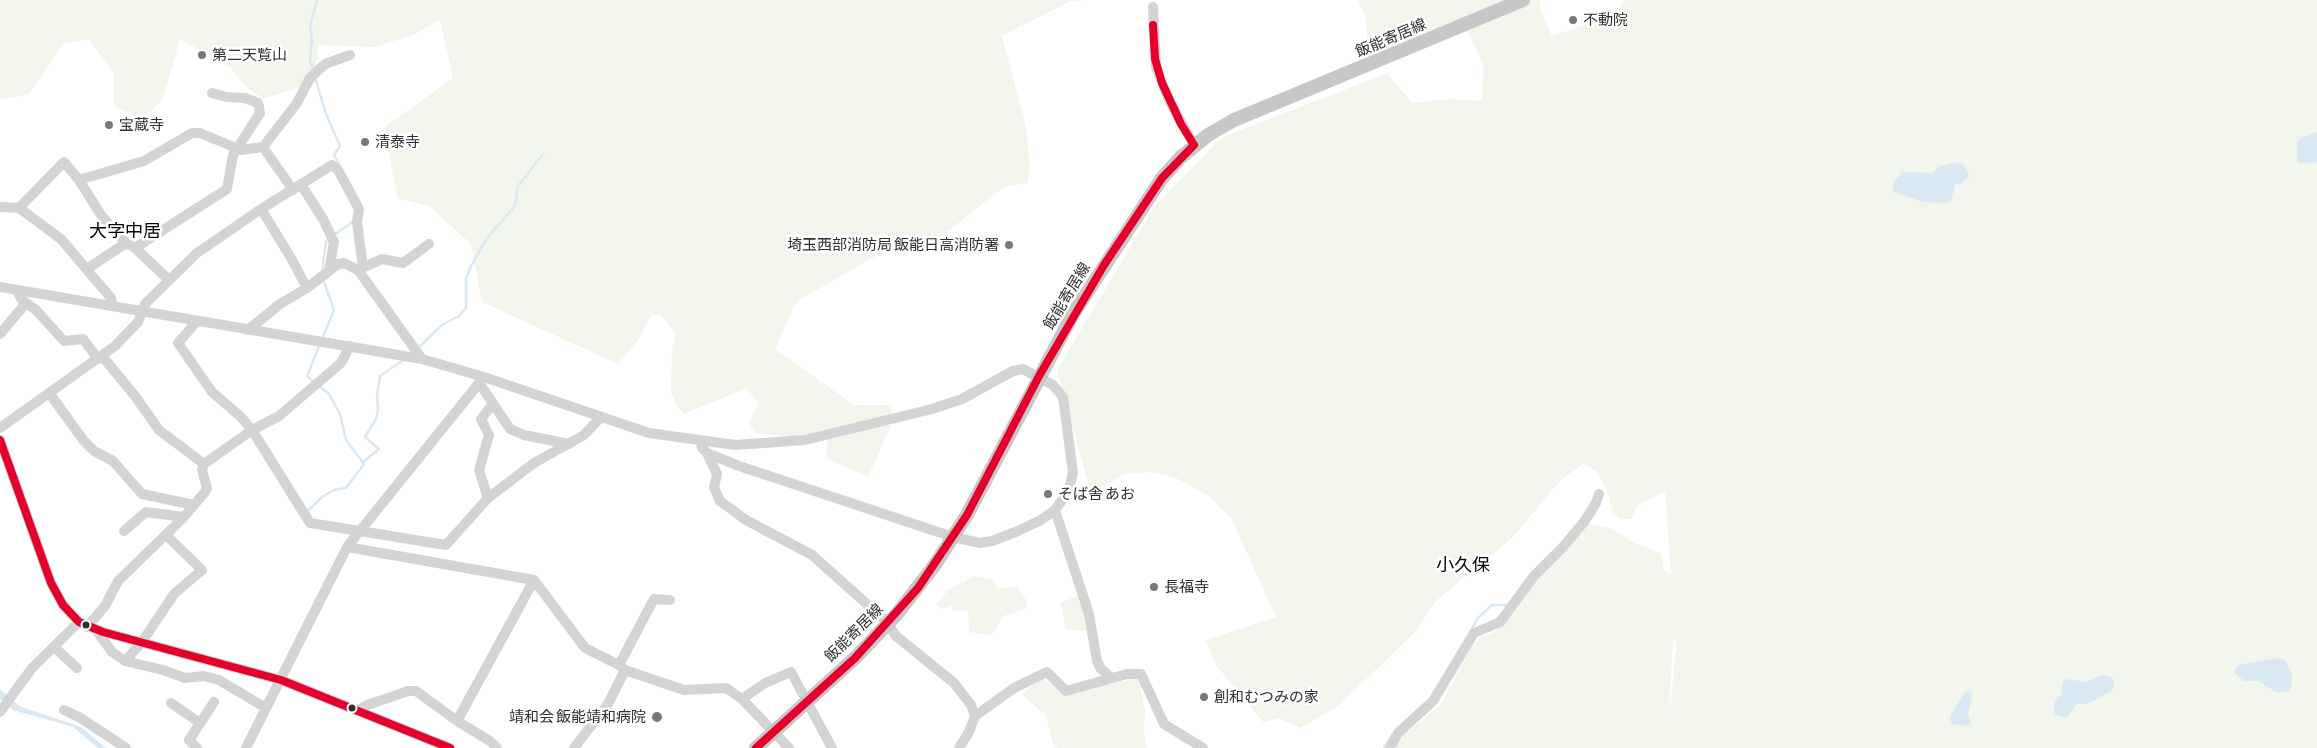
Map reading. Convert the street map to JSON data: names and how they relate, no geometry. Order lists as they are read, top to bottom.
{
  "streets": {
    "main road": ["飯能寄居線"]
  },
  "districts": ["大字中居", "小久保"],
  "places": [
    "不動院",
    "第二天覧山",
    "宝蔵寺",
    "清泰寺",
    "埼玉西部消防局 飯能日高消防署",
    "そば舎 あお",
    "長福寺",
    "創和むつみの家",
    "靖和会 飯能靖和病院"
  ]
}
